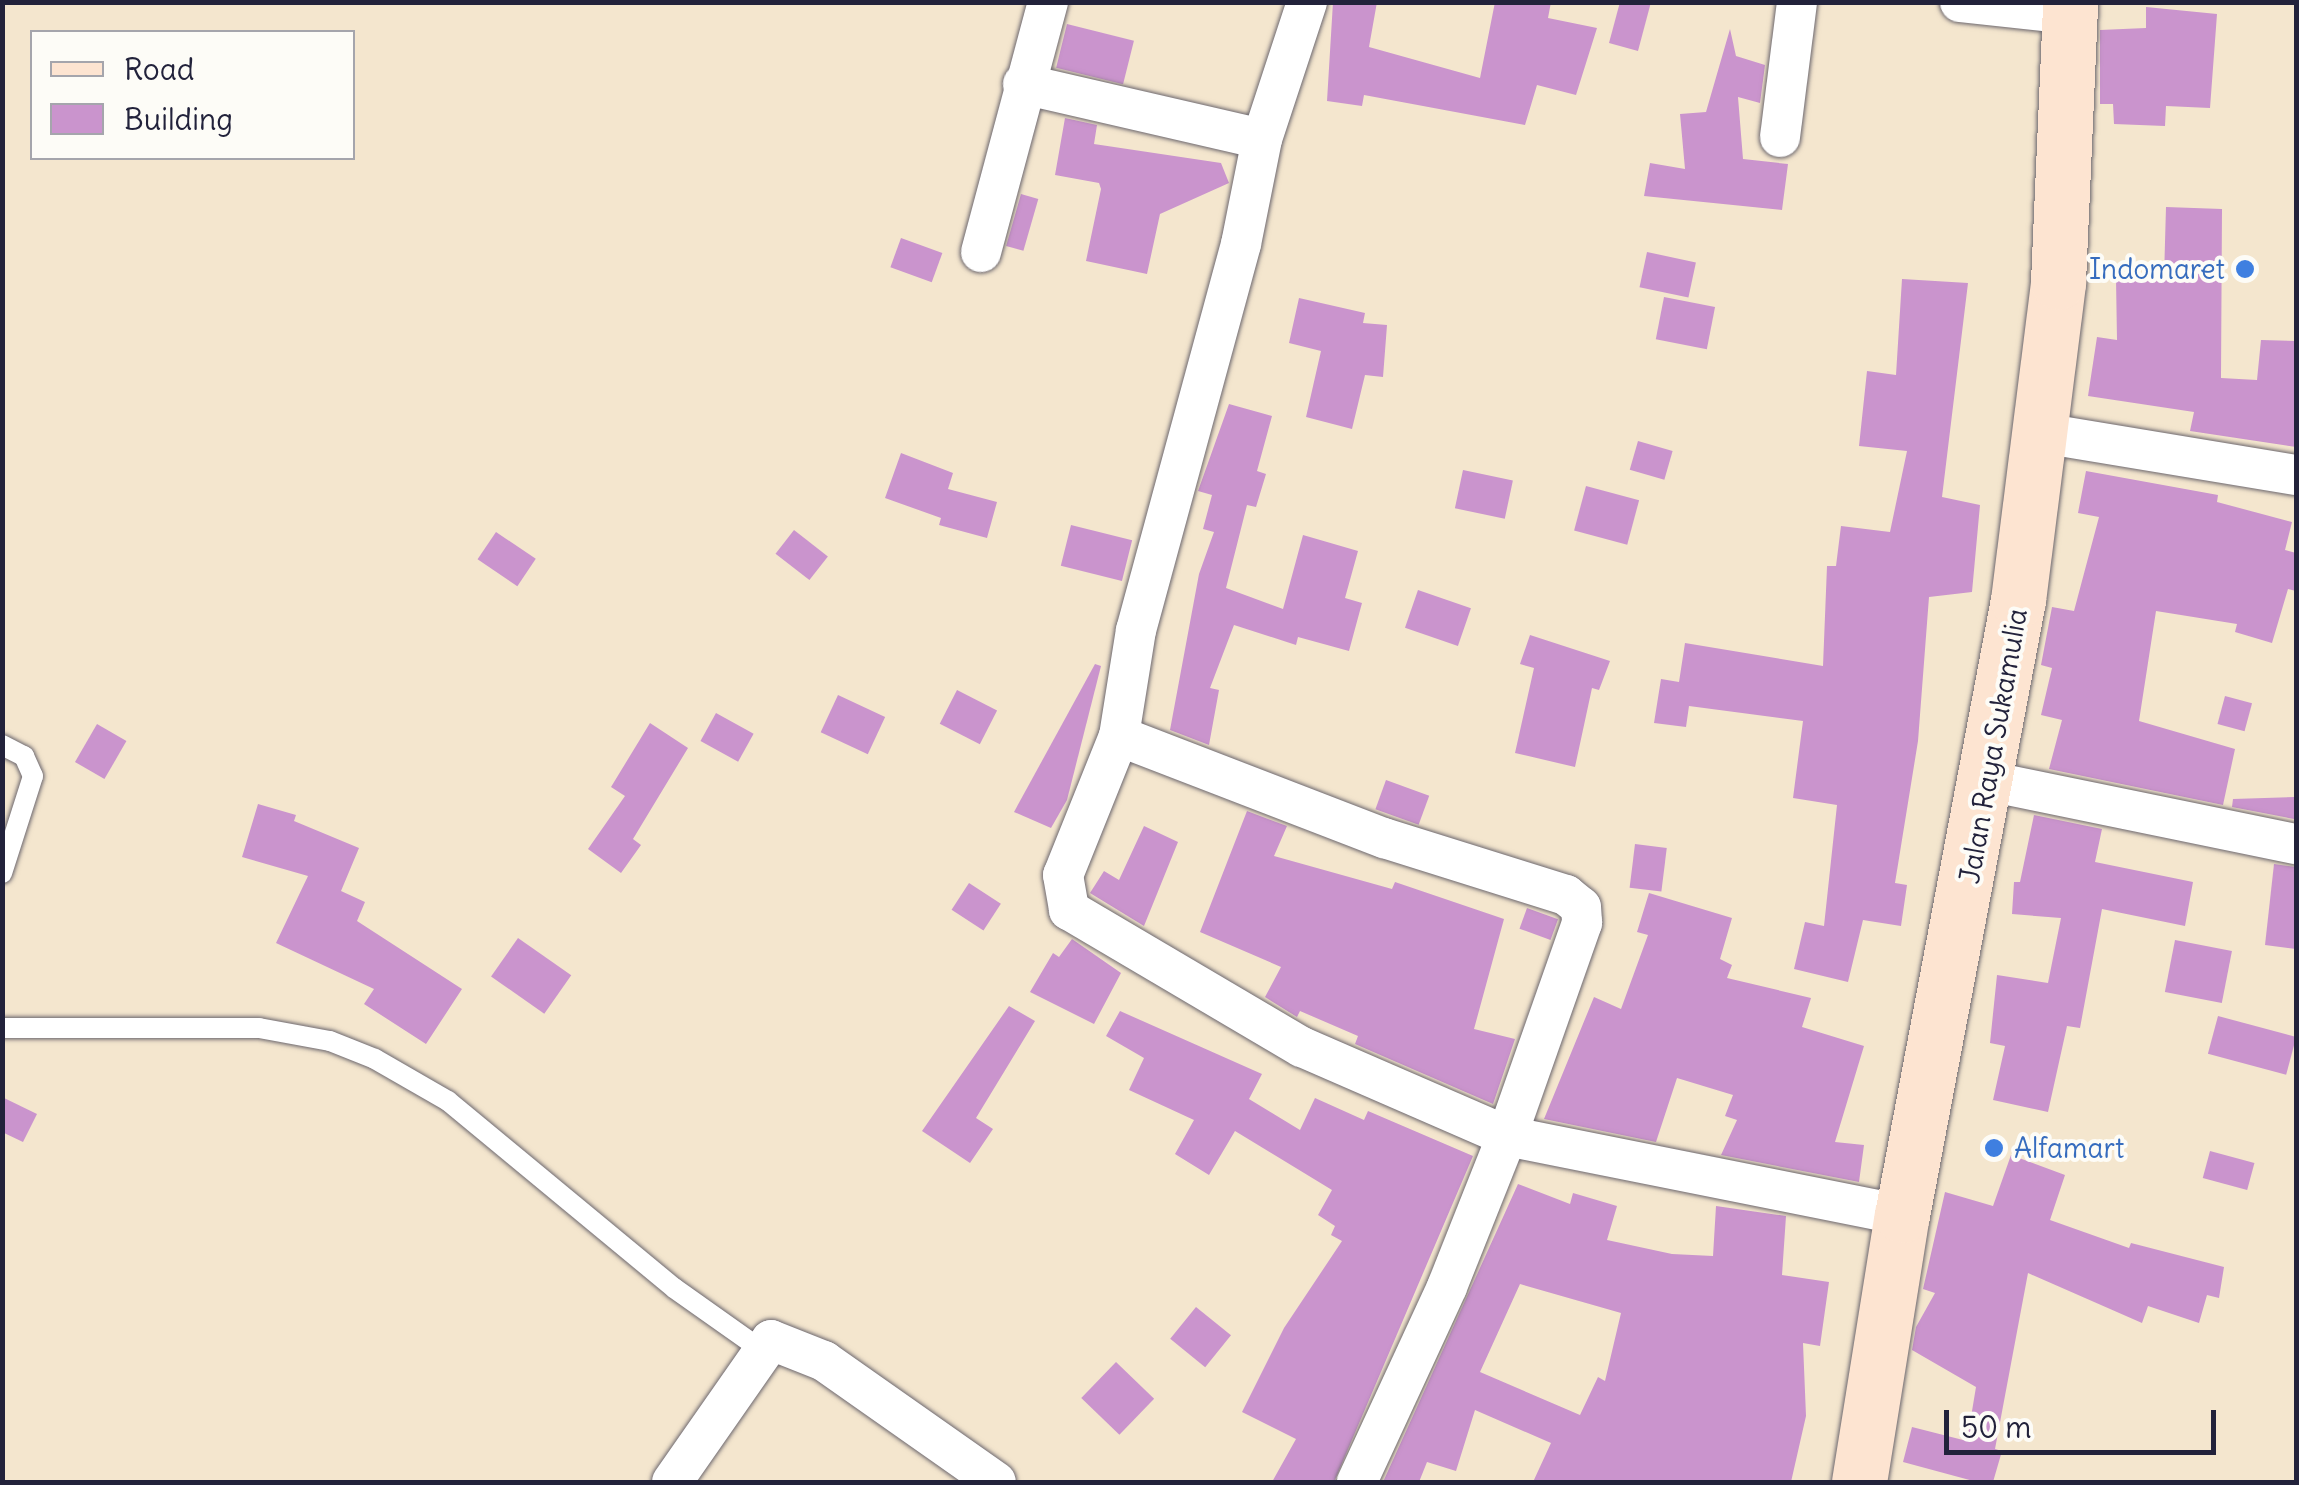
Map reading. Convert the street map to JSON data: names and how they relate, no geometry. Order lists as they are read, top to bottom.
{
  "streets": {
    "main road": ["Jalan Raya Sukamulia"]
  },
  "places": ["Indomaret", "Alfamart"],
  "legend": ["Road", "Building"],
  "scale_bar": "50 m"
}
